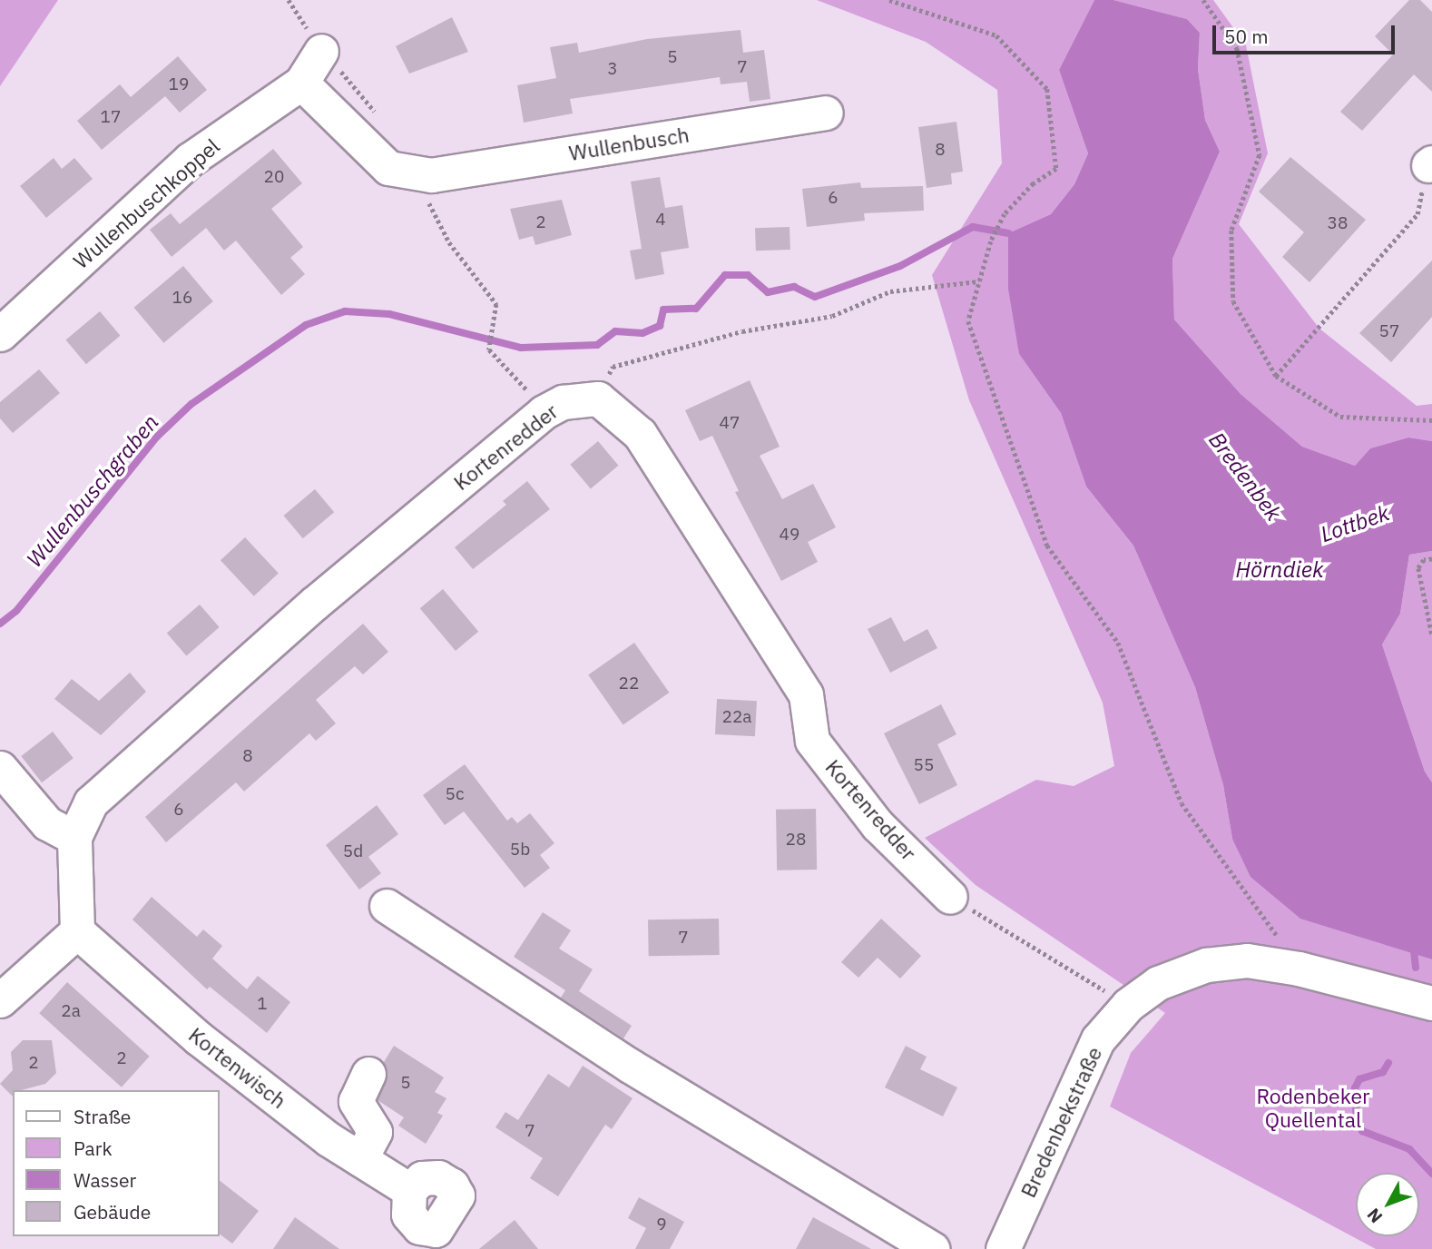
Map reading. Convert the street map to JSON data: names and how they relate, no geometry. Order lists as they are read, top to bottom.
{
  "streets": {
    "street": [
      "Wullenbusch",
      "Wullenbuschkoppel",
      "Kortenredder",
      "Kortenwisch",
      "Bredenbekstraße"
    ]
  },
  "crossings": [
    ["Wullenbusch", "Wullenbuschkoppel"],
    ["Kortenredder", "Kortenwisch"]
  ],
  "water": [
    "Bredenbek",
    "Wullenbuschgraben",
    "Lottbek",
    "Hörndiek"
  ],
  "parks": ["Rodenbeker Quellental"],
  "house_numbers": [
    "5",
    "7",
    "3",
    "19",
    "17",
    "8",
    "20",
    "6",
    "4",
    "2",
    "38",
    "16",
    "57",
    "47",
    "49",
    "22",
    "22a",
    "8",
    "55",
    "5c",
    "6",
    "28",
    "5b",
    "5d",
    "7",
    "1",
    "2a",
    "2",
    "2",
    "5",
    "7",
    "9"
  ],
  "legend": [
    "Straße",
    "Park",
    "Wasser",
    "Gebäude"
  ],
  "scale_bar": "50 m",
  "north": "bottom left"
}
